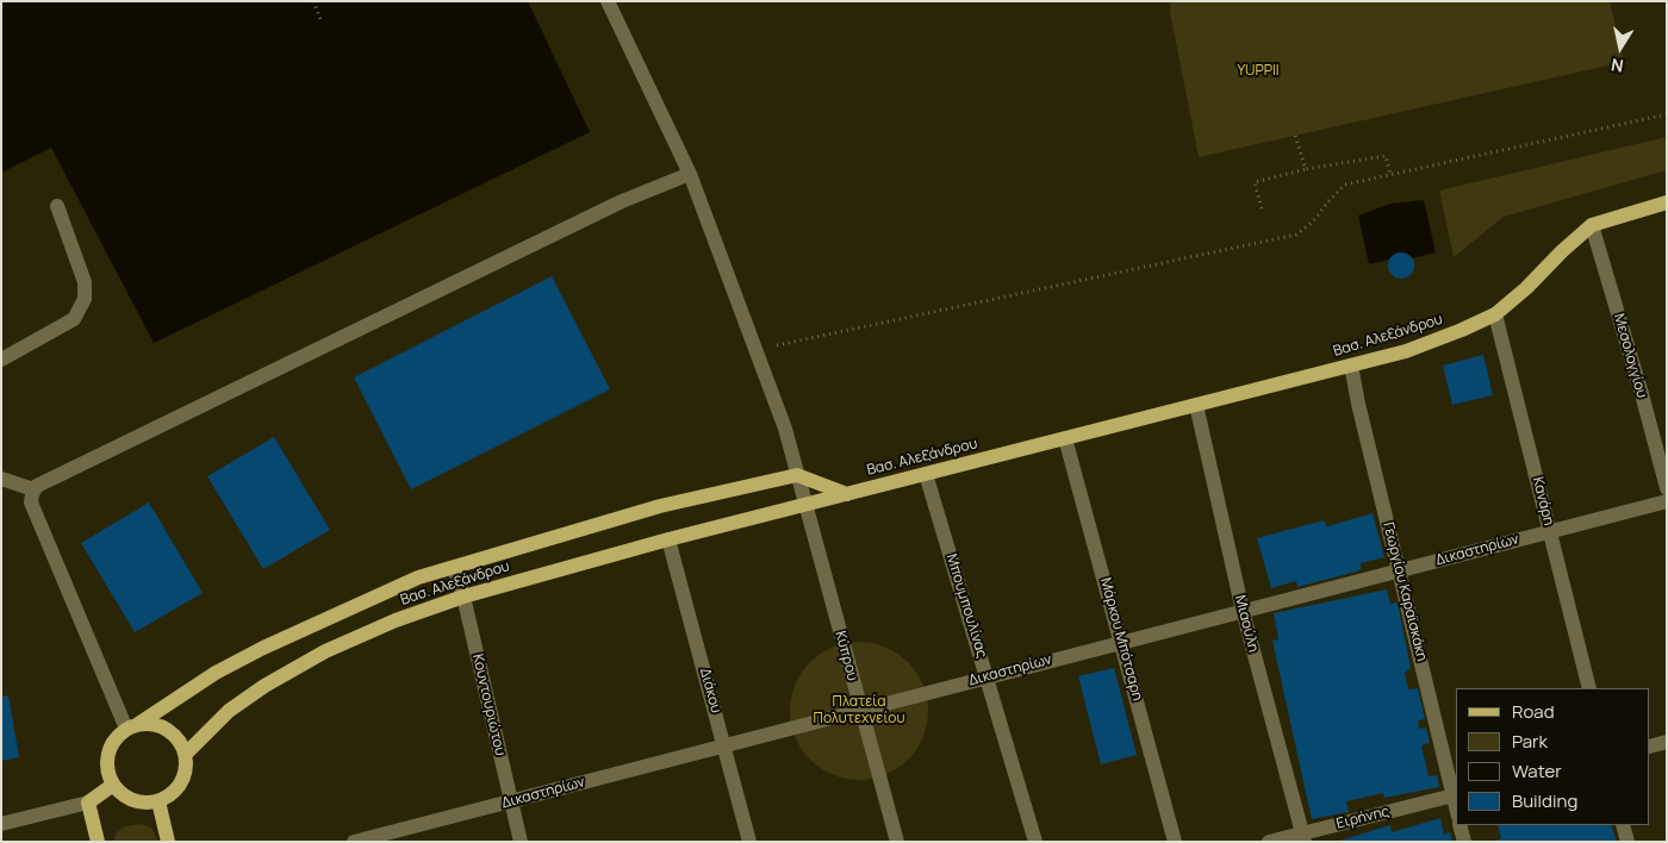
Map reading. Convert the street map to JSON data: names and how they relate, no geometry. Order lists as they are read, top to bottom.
{
  "streets": {
    "main road": ["Βασ. Αλεξάνδρου"],
    "street": [
      "Μεσολογγίου",
      "Κανάρη",
      "Δικαστηρίων",
      "Γεωργίου Καραϊσκάκη",
      "Μπουμπουλίνας",
      "Μιαούλη",
      "Μάρκου Μπότσαρη",
      "Κύπρου",
      "Διάκου",
      "Κουντουριώτου",
      "Ειρήνης"
    ]
  },
  "crossings": [
    ["Βασ. Αλεξάνδρου", "Μεσολογγίου"],
    ["Βασ. Αλεξάνδρου", "Κανάρη"],
    ["Βασ. Αλεξάνδρου", "Γεωργίου Καραϊσκάκη"],
    ["Βασ. Αλεξάνδρου", "Μπουμπουλίνας"],
    ["Βασ. Αλεξάνδρου", "Μιαούλη"],
    ["Βασ. Αλεξάνδρου", "Μάρκου Μπότσαρη"],
    ["Βασ. Αλεξάνδρου", "Κύπρου"],
    ["Βασ. Αλεξάνδρου", "Διάκου"],
    ["Βασ. Αλεξάνδρου", "Κουντουριώτου"],
    ["Κανάρη", "Δικαστηρίων"],
    ["Δικαστηρίων", "Γεωργίου Καραϊσκάκη"],
    ["Δικαστηρίων", "Μπουμπουλίνας"],
    ["Δικαστηρίων", "Μιαούλη"],
    ["Δικαστηρίων", "Μάρκου Μπότσαρη"],
    ["Δικαστηρίων", "Κύπρου"],
    ["Δικαστηρίων", "Διάκου"],
    ["Δικαστηρίων", "Κουντουριώτου"],
    ["Γεωργίου Καραϊσκάκη", "Ειρήνης"],
    ["Μιαούλη", "Ειρήνης"]
  ],
  "parks": ["YUPPII", "Πλατεία Πολυτεχνείου"],
  "legend": [
    "Road",
    "Park",
    "Water",
    "Building"
  ],
  "north": "bottom"
}
